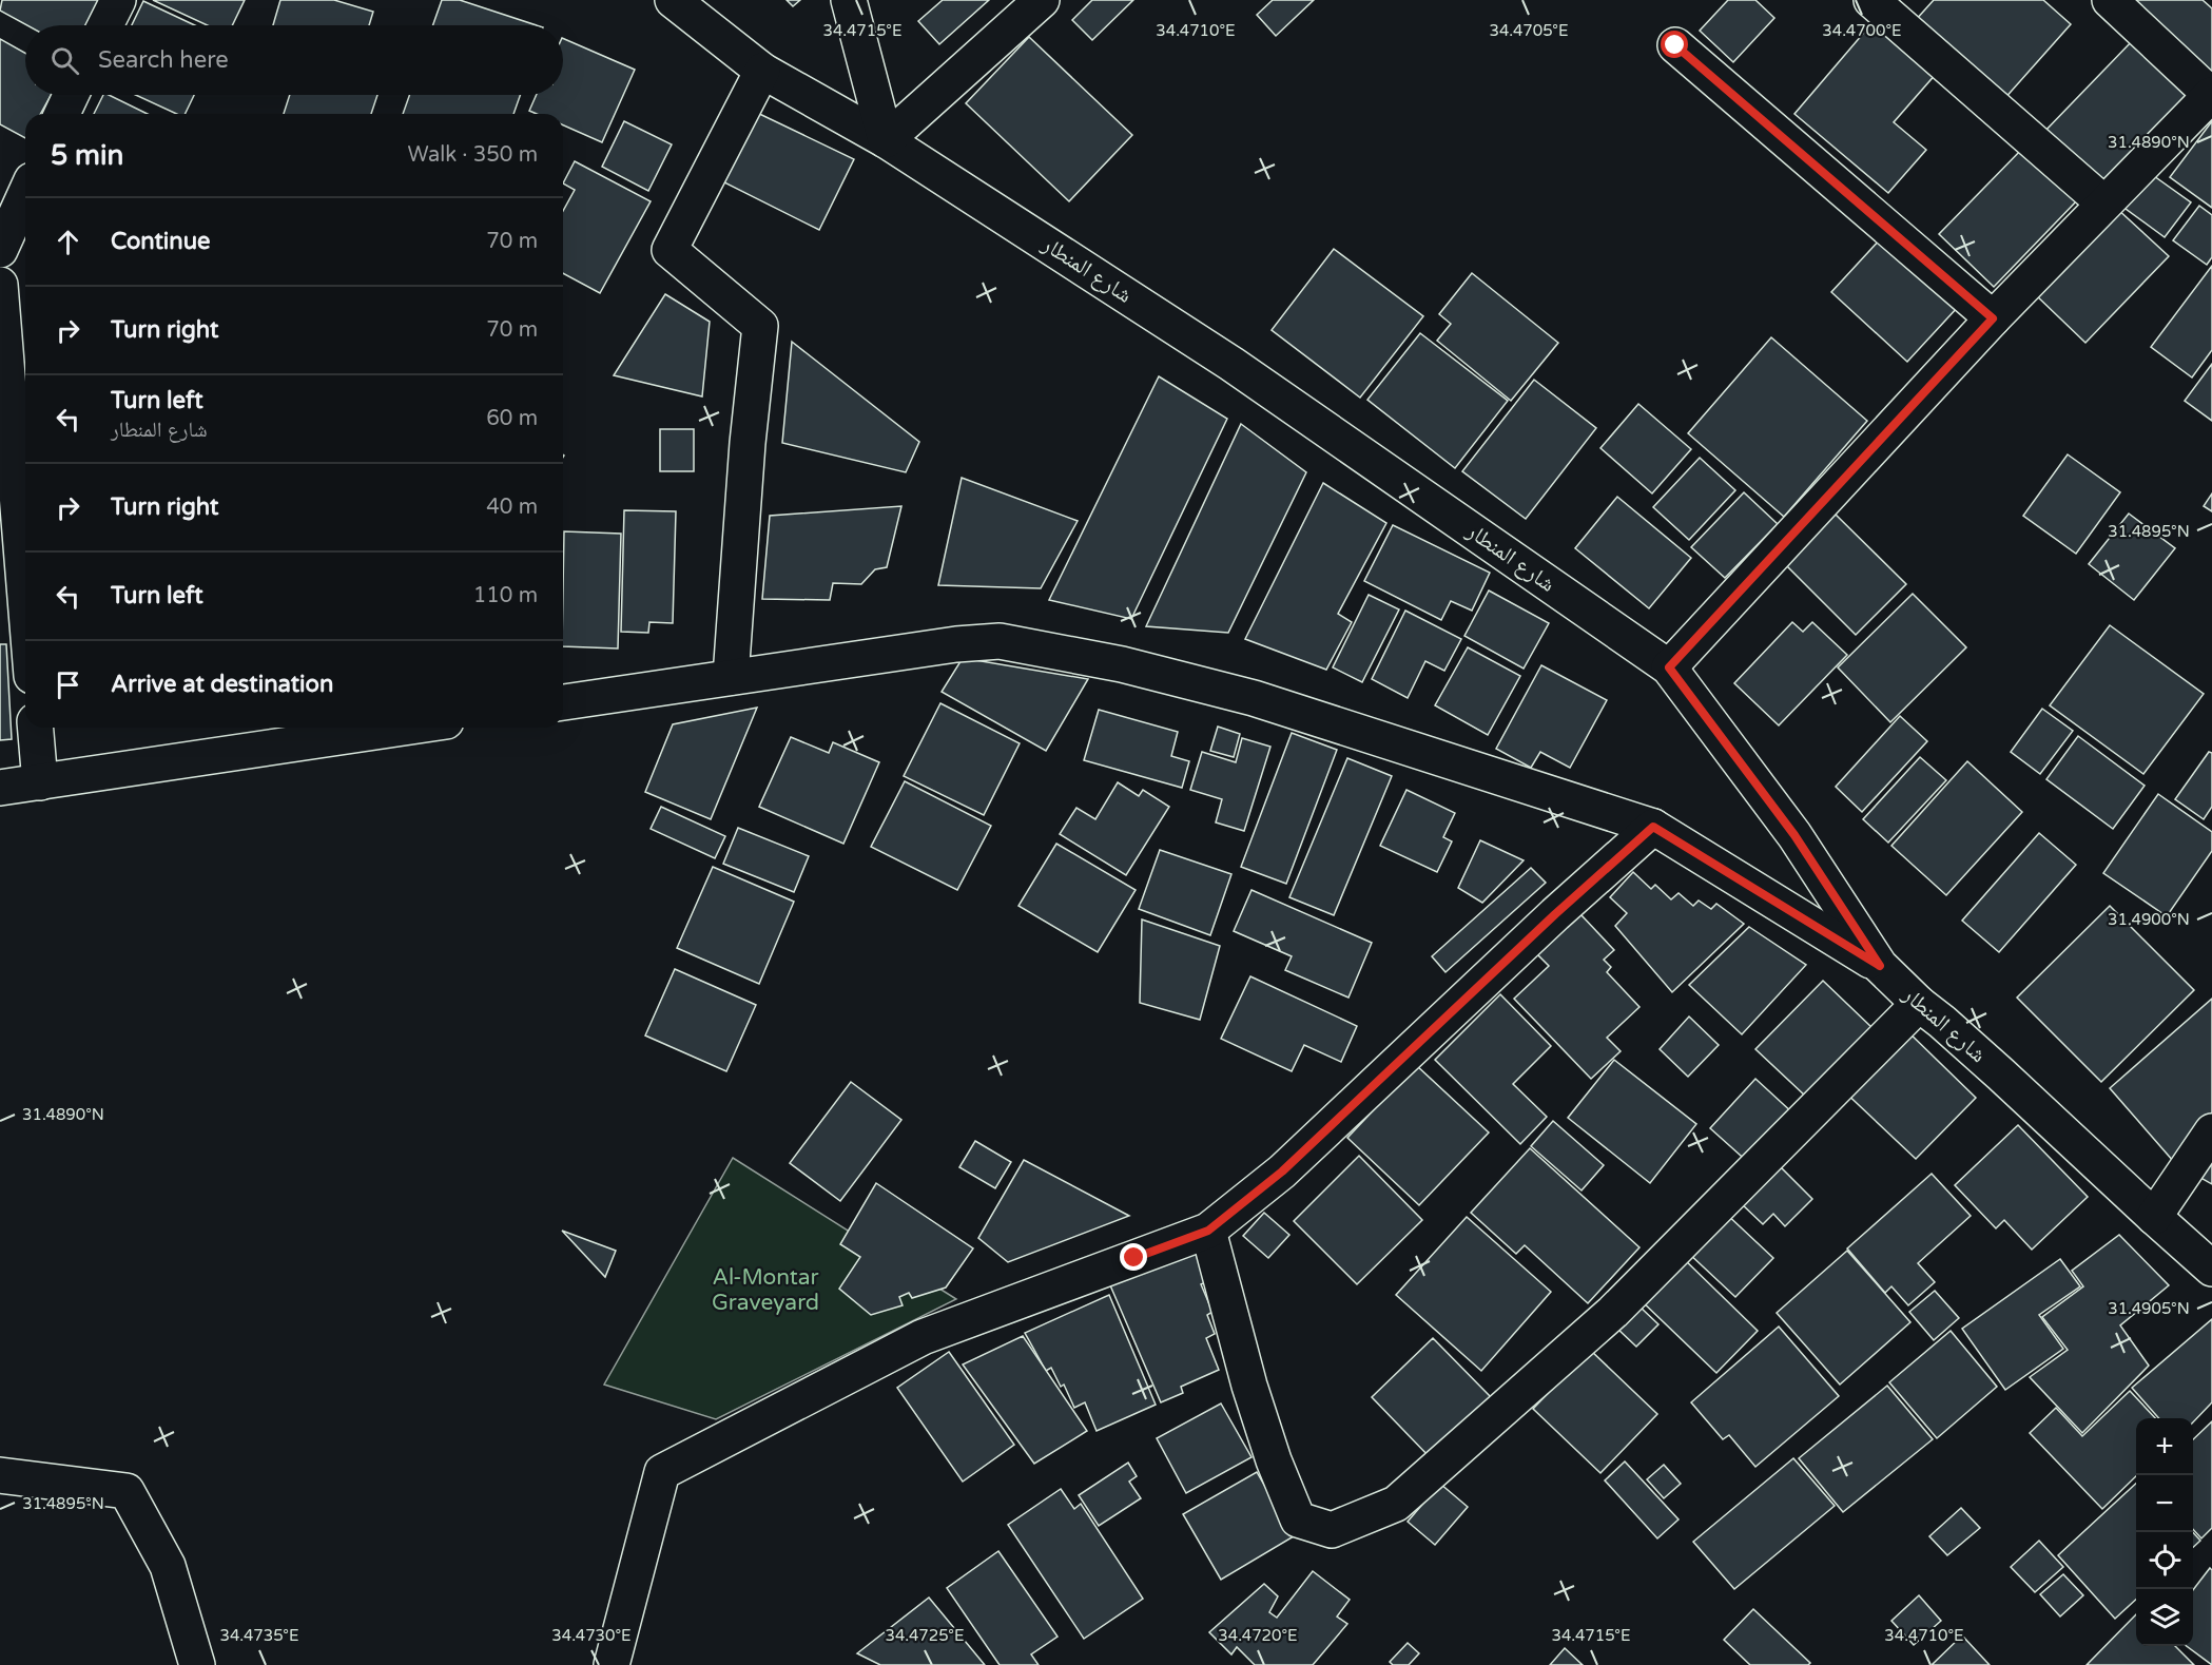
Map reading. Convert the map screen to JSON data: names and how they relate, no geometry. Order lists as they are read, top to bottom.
{
  "streets": {
    "street": ["شارع المنطار"]
  },
  "parks": ["Al-Montar Graveyard"],
  "page": {
    "search": "Search here",
    "heading": ["5 min", "Walk · 350 m"],
    "list": [
      ["Continue", "70 m"],
      ["Turn right", "70 m"],
      ["Turn left", "شارع المنطار", "60 m"],
      ["Turn right", "40 m"],
      ["Turn left", "110 m"],
      "Arrive at destination"
    ],
    "map_buttons": ["+", "−"]
  },
  "coordinates": [
    "34.4715°E",
    "34.4710°E",
    "34.4705°E",
    "34.4700°E",
    "31.4890°N",
    "31.4895°N",
    "31.4900°N",
    "31.4905°N",
    "34.4735°E",
    "34.4730°E",
    "34.4725°E",
    "34.4720°E"
  ]
}
